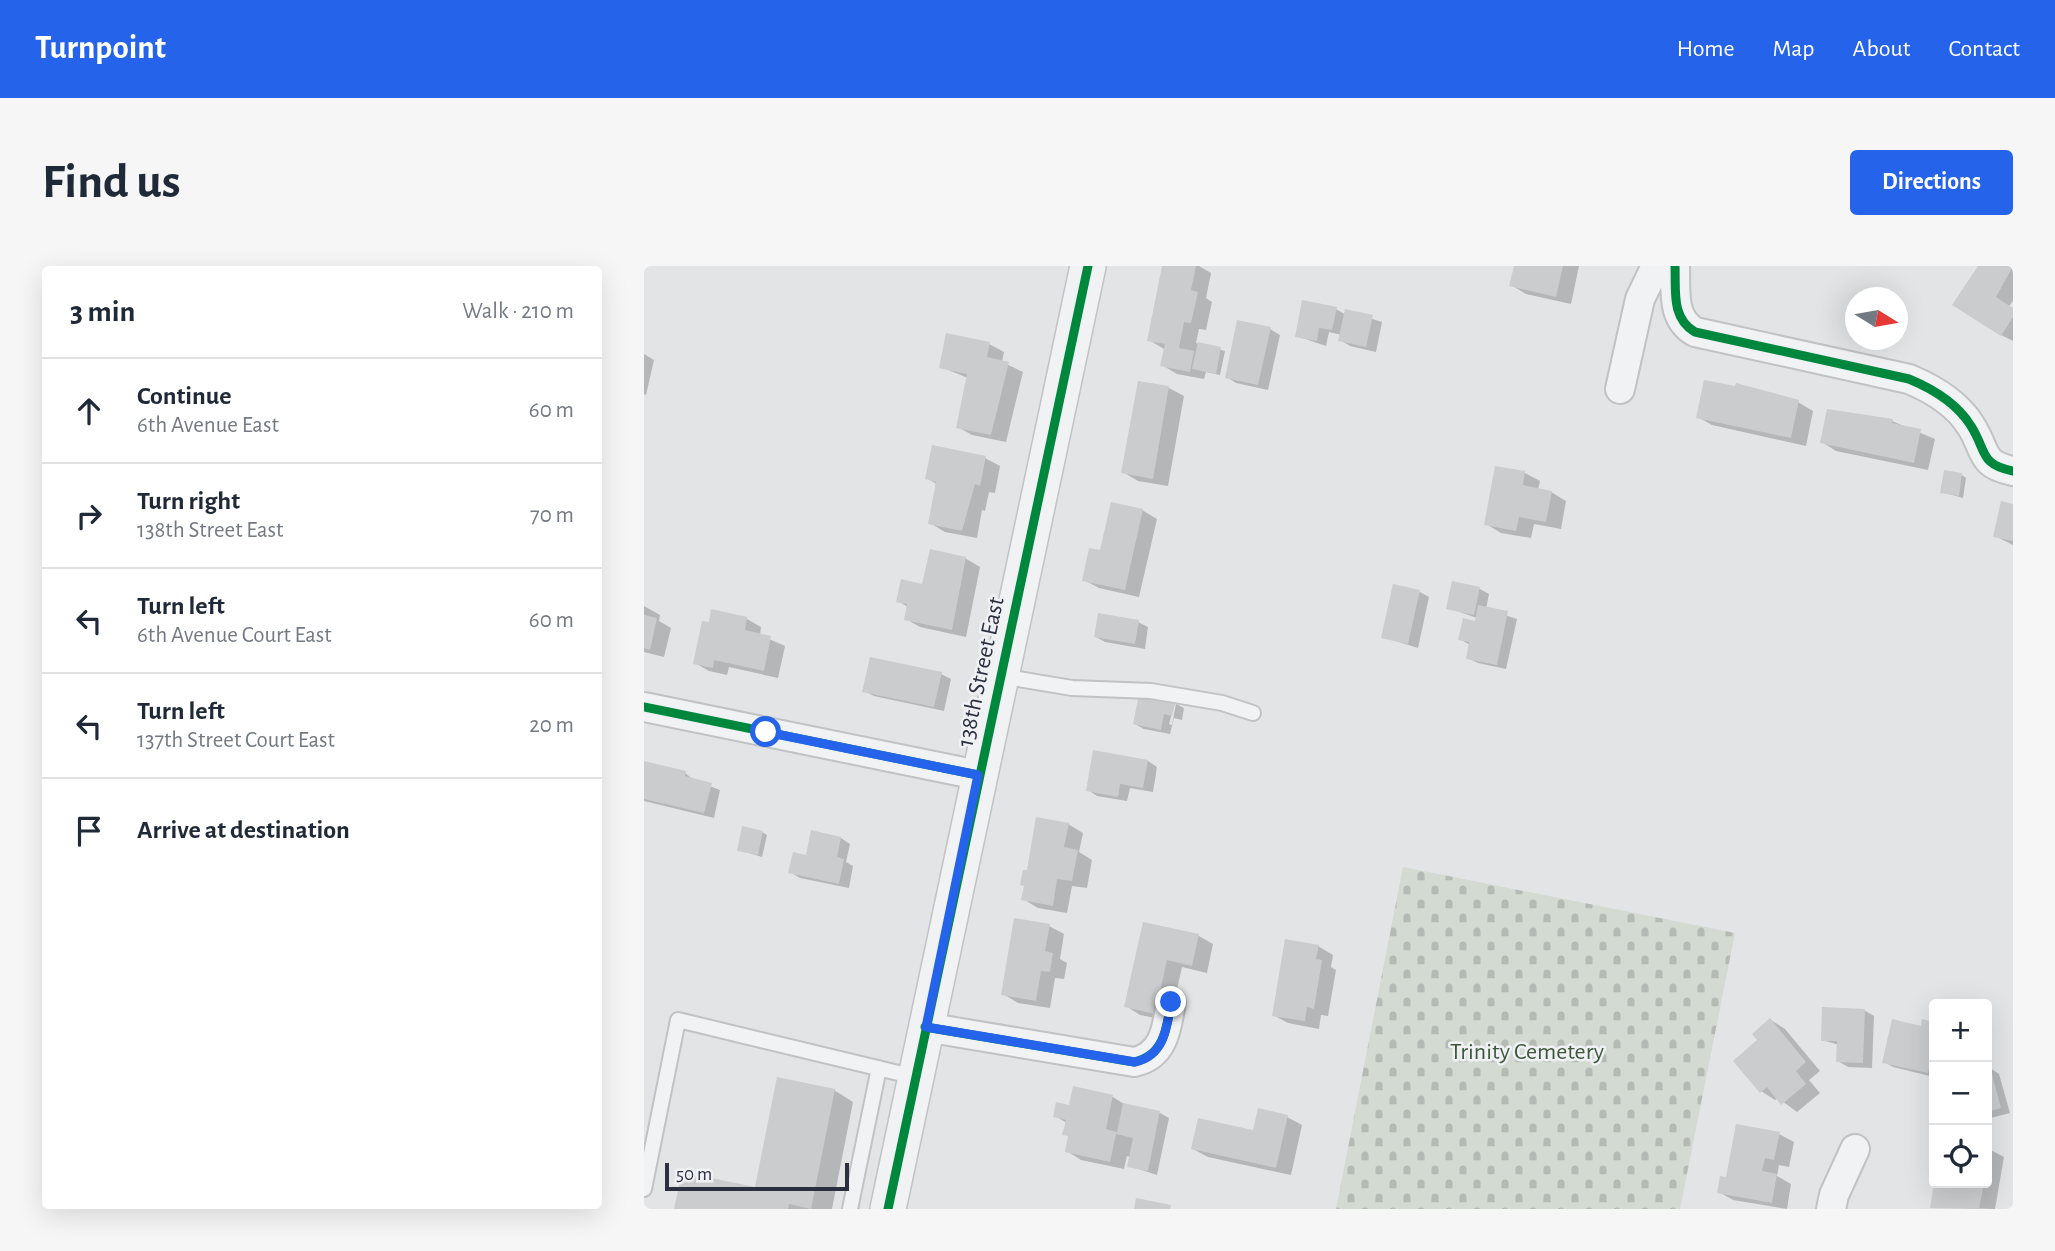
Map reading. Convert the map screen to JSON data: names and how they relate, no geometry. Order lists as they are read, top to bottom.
{
  "streets": {
    "street": ["138th Street East"]
  },
  "parks": ["Trinity Cemetery"],
  "scale_bar": "50 m",
  "north": "right",
  "page": {
    "header": "Turnpoint",
    "nav": [
      "Home",
      "Map",
      "About",
      "Contact"
    ],
    "buttons": "Directions",
    "title": "Find us",
    "heading": ["3 min", "Walk · 210 m"],
    "list": [
      ["Continue", "6th Avenue East", "60 m"],
      ["Turn right", "138th Street East", "70 m"],
      ["Turn left", "6th Avenue Court East", "60 m"],
      ["Turn left", "137th Street Court East", "20 m"],
      "Arrive at destination"
    ],
    "map_buttons": ["+", "−"],
    "scale": "50 m"
  }
}
